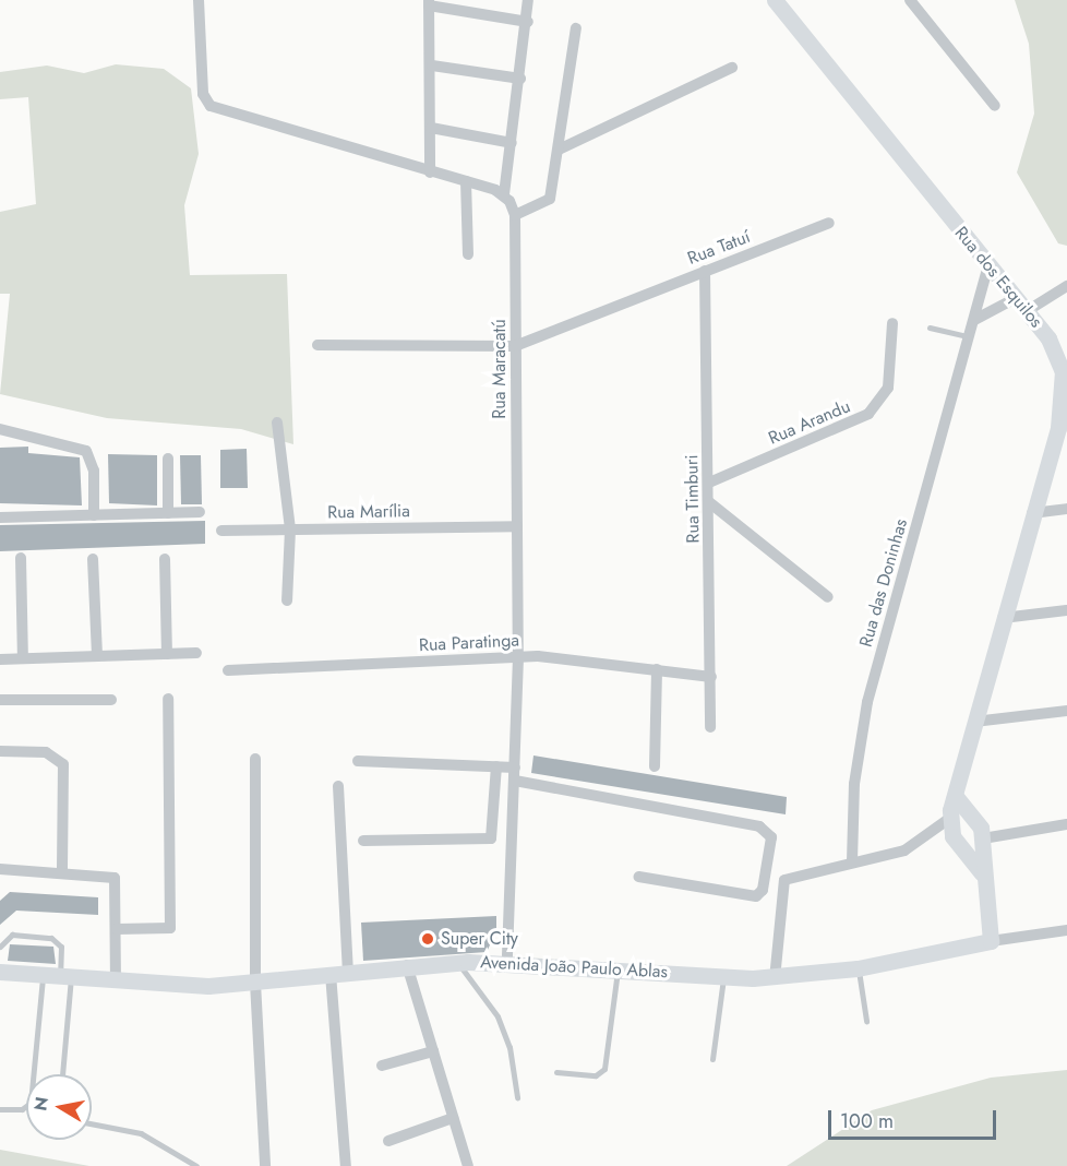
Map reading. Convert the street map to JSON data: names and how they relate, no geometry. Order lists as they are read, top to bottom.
{
  "streets": {
    "street": [
      "Rua Tatuí",
      "Rua dos Esquilos",
      "Rua Maracatú",
      "Rua Arandu",
      "Rua Timburi",
      "Rua Marília",
      "Rua das Doninhas",
      "Rua Paratinga",
      "Avenida João Paulo Ablas"
    ]
  },
  "crossings": [
    ["Rua Tatuí", "Rua Maracatú"],
    ["Rua Tatuí", "Rua Timburi"],
    ["Rua dos Esquilos", "Rua das Doninhas"],
    ["Rua Maracatú", "Rua Marília"],
    ["Rua Maracatú", "Rua Paratinga"],
    ["Rua Maracatú", "Avenida João Paulo Ablas"],
    ["Rua Arandu", "Rua Timburi"],
    ["Rua Timburi", "Rua Paratinga"]
  ],
  "places": ["Super City"],
  "scale_bar": "100 m",
  "north": "left"
}
